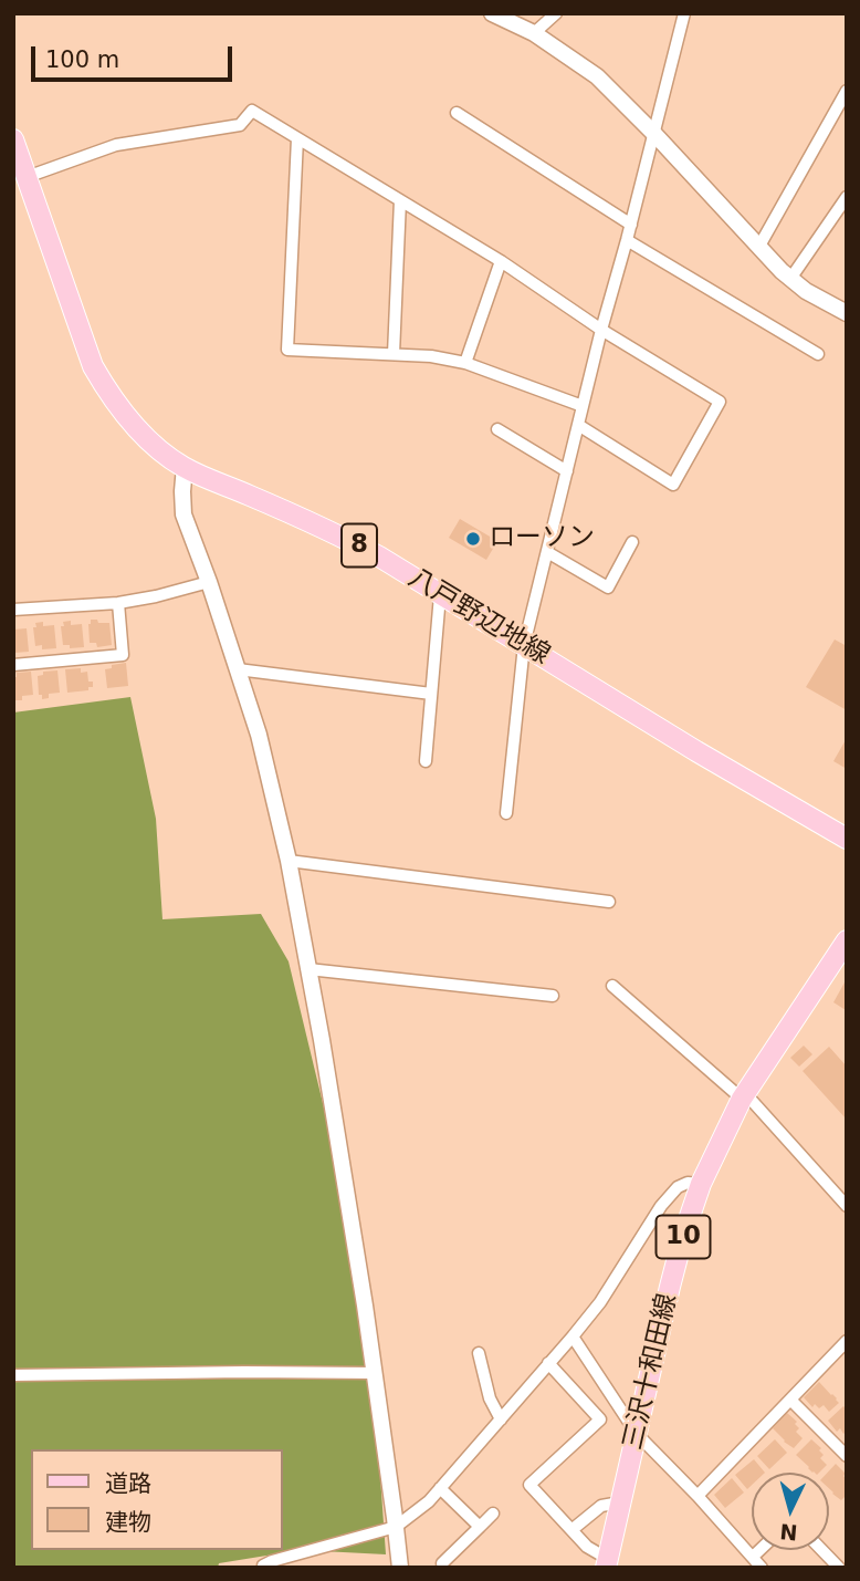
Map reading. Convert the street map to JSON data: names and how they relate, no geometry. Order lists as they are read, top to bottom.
{
  "streets": {
    "main road": [
      "8",
      "八戸野辺地線",
      "10",
      "三沢十和田線"
    ]
  },
  "places": ["ローソン"],
  "legend": ["道路", "建物"],
  "scale_bar": "100 m",
  "north": "bottom"
}
